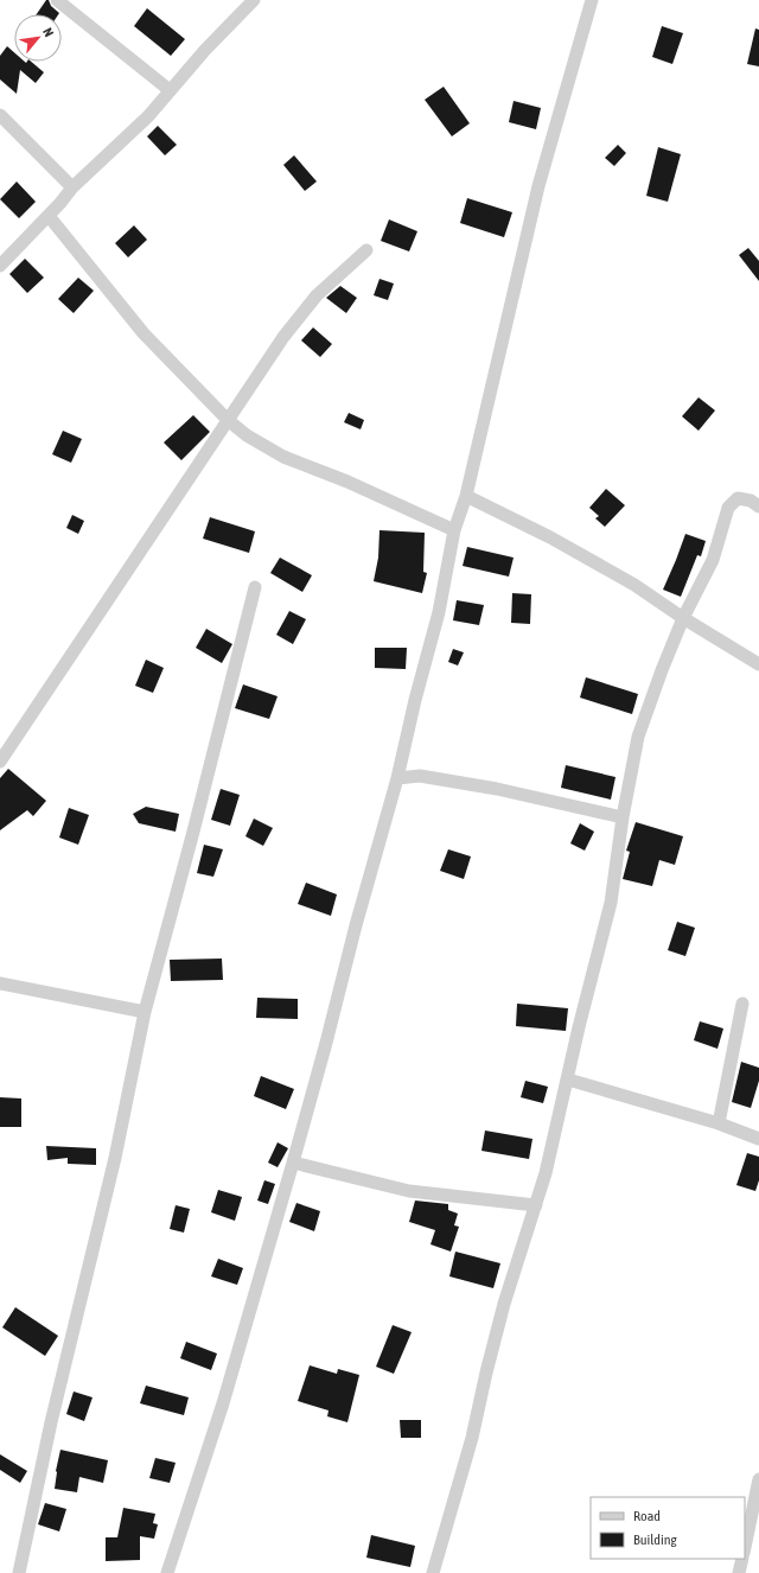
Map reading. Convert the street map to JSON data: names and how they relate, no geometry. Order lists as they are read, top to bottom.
{
  "legend": ["Road", "Building"],
  "north": "top right"
}
